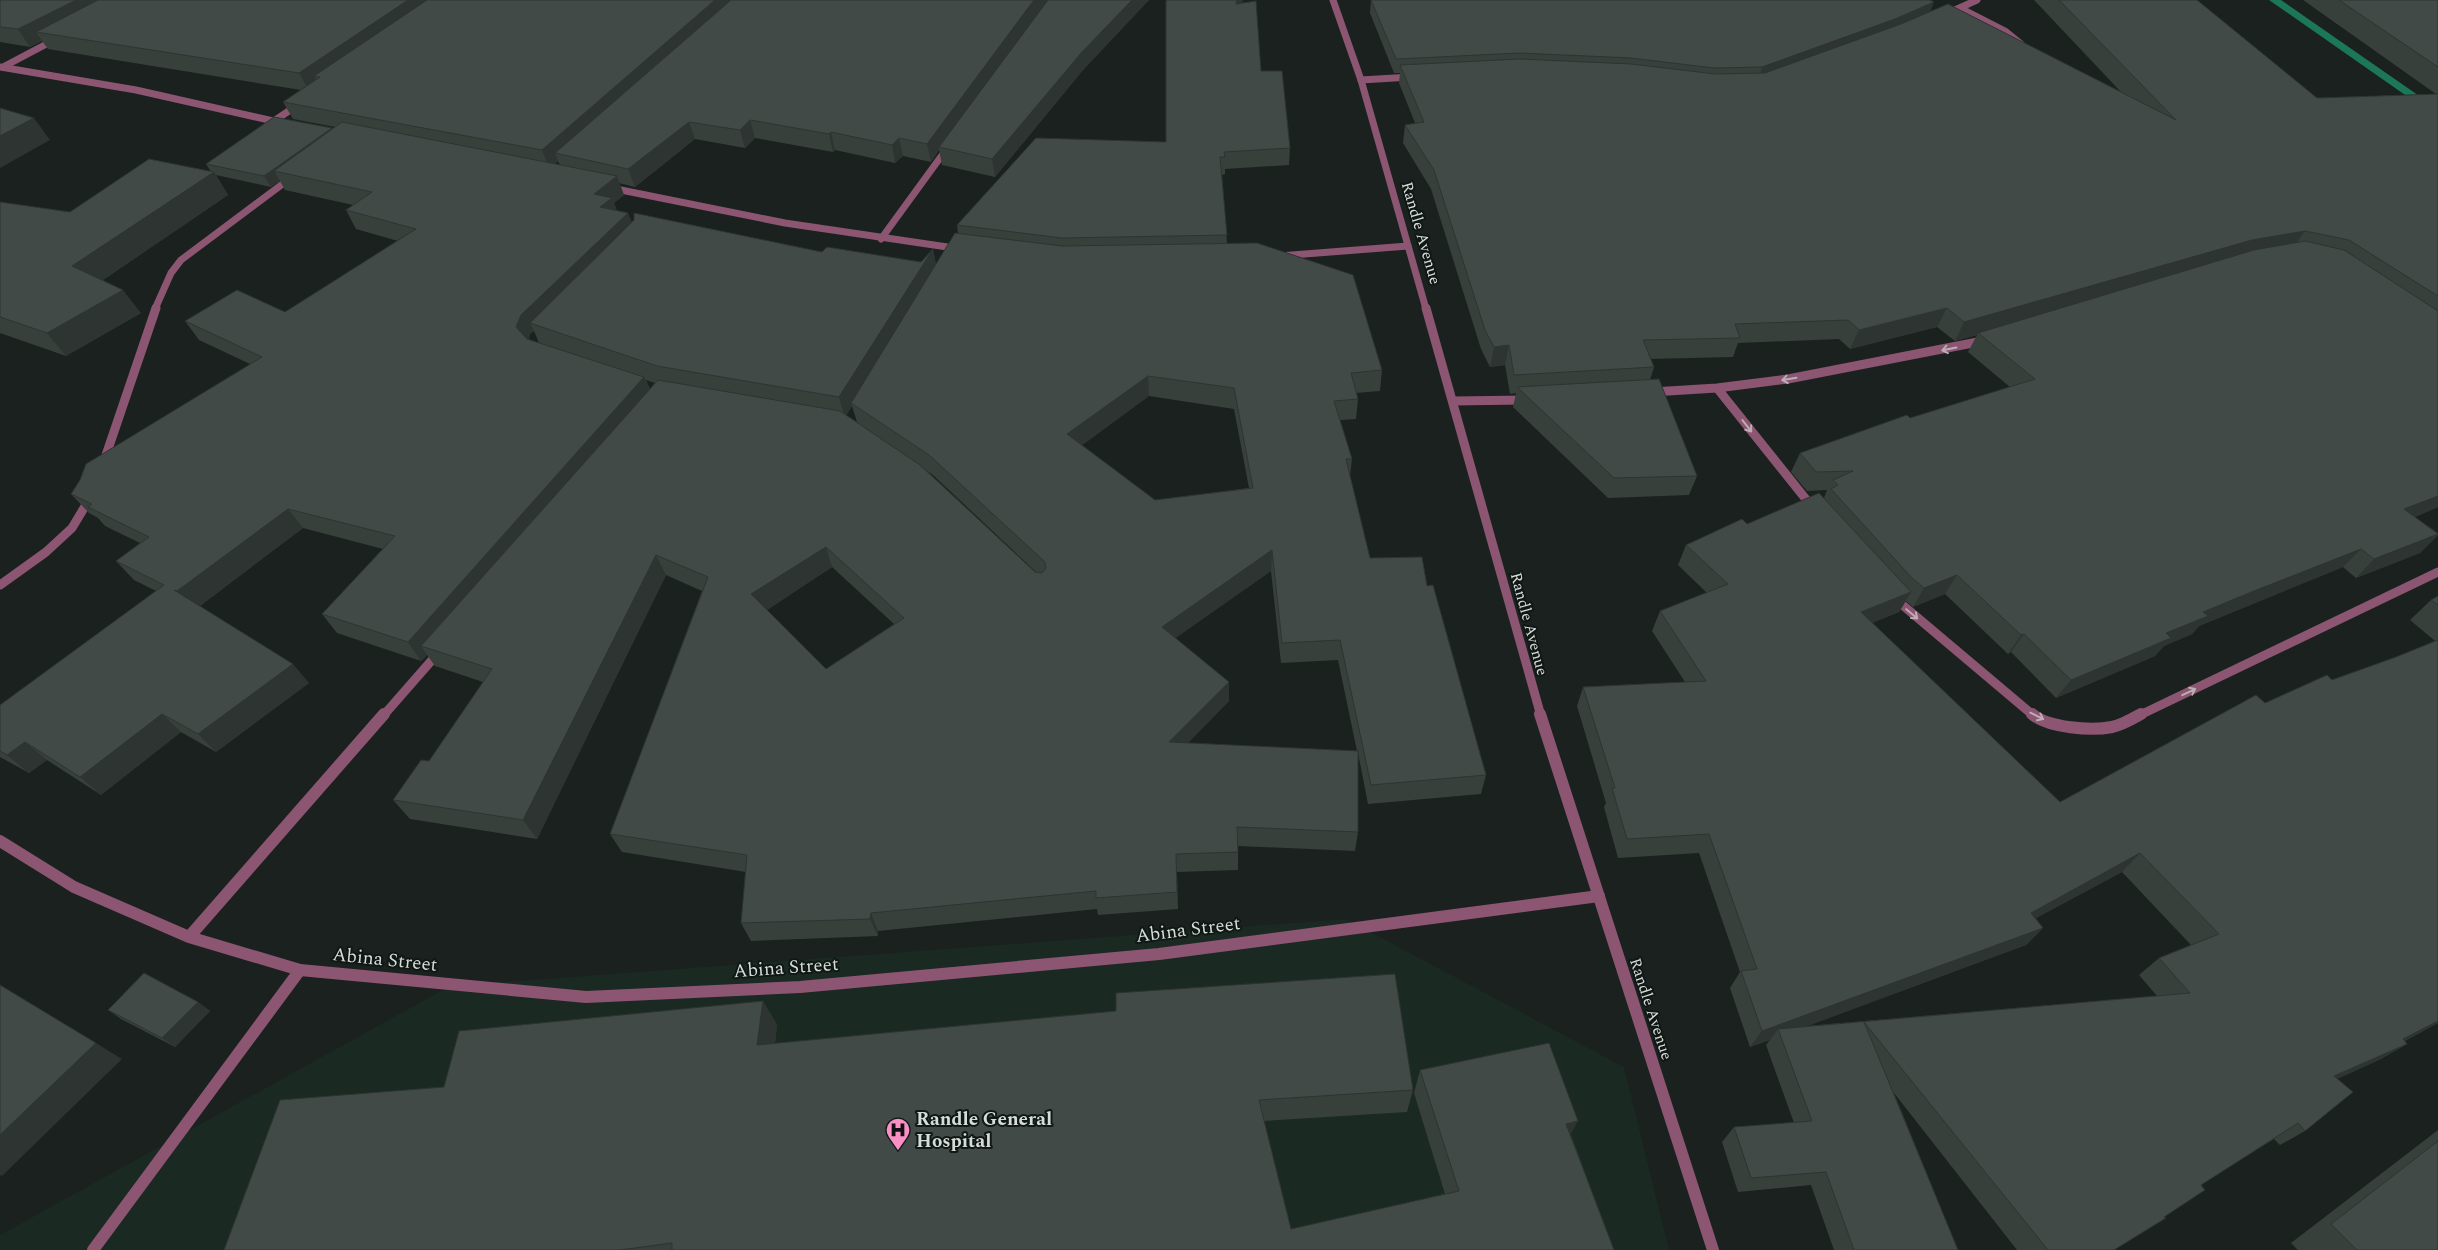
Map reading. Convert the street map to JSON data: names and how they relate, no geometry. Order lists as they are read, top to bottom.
{
  "streets": {
    "street": ["Randle Avenue", "Abina Street"]
  },
  "crossings": [
    ["Randle Avenue", "Abina Street"]
  ],
  "places": {
    "hospital": ["Randle General Hospital"]
  }
}
